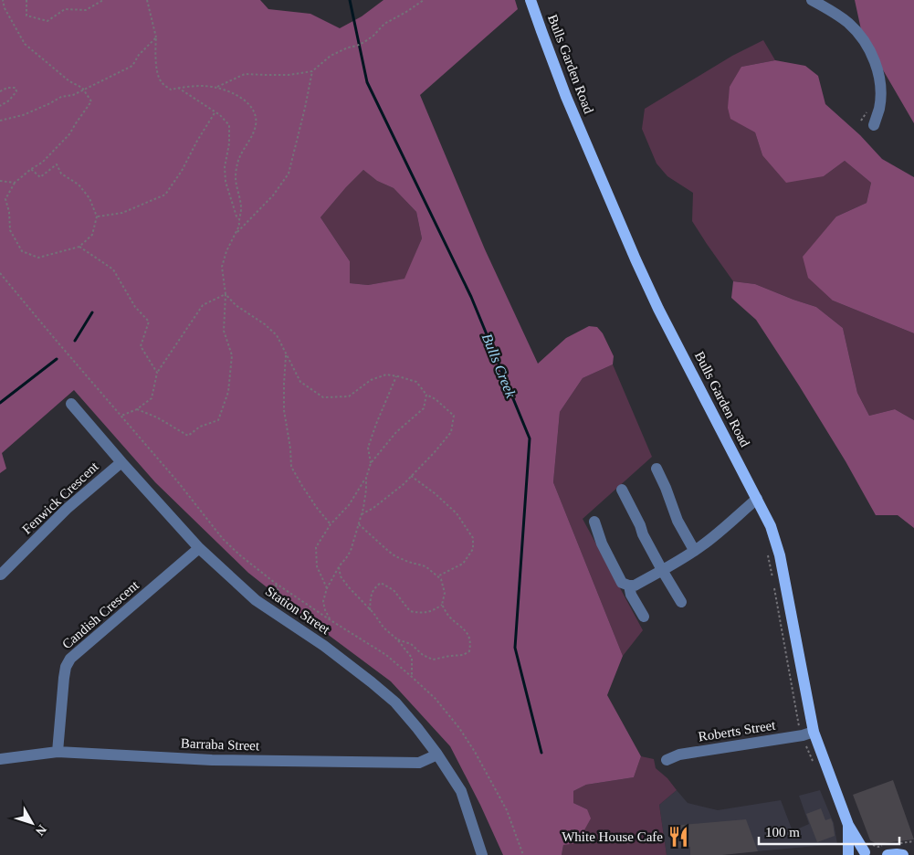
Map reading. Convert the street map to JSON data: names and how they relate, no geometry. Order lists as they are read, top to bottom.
{
  "streets": {
    "main road": ["Bulls Garden Road"],
    "street": [
      "Fenwick Crescent",
      "Station Street",
      "Candish Crescent",
      "Roberts Street",
      "Barraba Street"
    ]
  },
  "crossings": [
    ["Bulls Garden Road", "Roberts Street"],
    ["Fenwick Crescent", "Station Street"],
    ["Station Street", "Candish Crescent"],
    ["Station Street", "Barraba Street"],
    ["Candish Crescent", "Barraba Street"]
  ],
  "water": ["Bulls Creek"],
  "places": {
    "restaurant": ["White House Cafe"]
  },
  "scale_bar": "100 m",
  "north": "bottom right"
}
